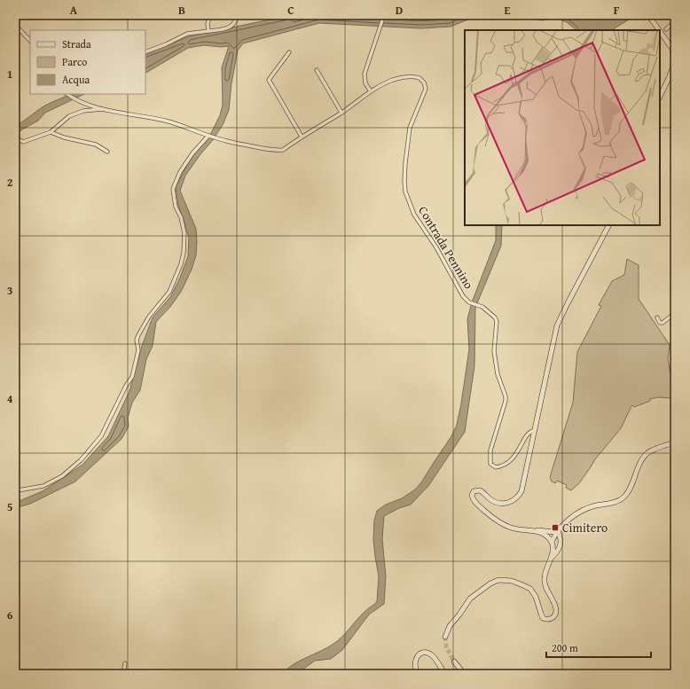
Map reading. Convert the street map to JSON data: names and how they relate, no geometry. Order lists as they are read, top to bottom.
{
  "streets": {
    "street": ["Contrada Pennino"]
  },
  "places": {
    "transit": ["Cimitero"]
  },
  "legend": ["Strada", "Parco", "Acqua"],
  "scale_bar": "200 m",
  "grid": {
    "columns": [
      "A",
      "B",
      "C",
      "D",
      "E",
      "F"
    ],
    "rows": [
      "1",
      "2",
      "3",
      "4",
      "5",
      "6"
    ]
  }
}
